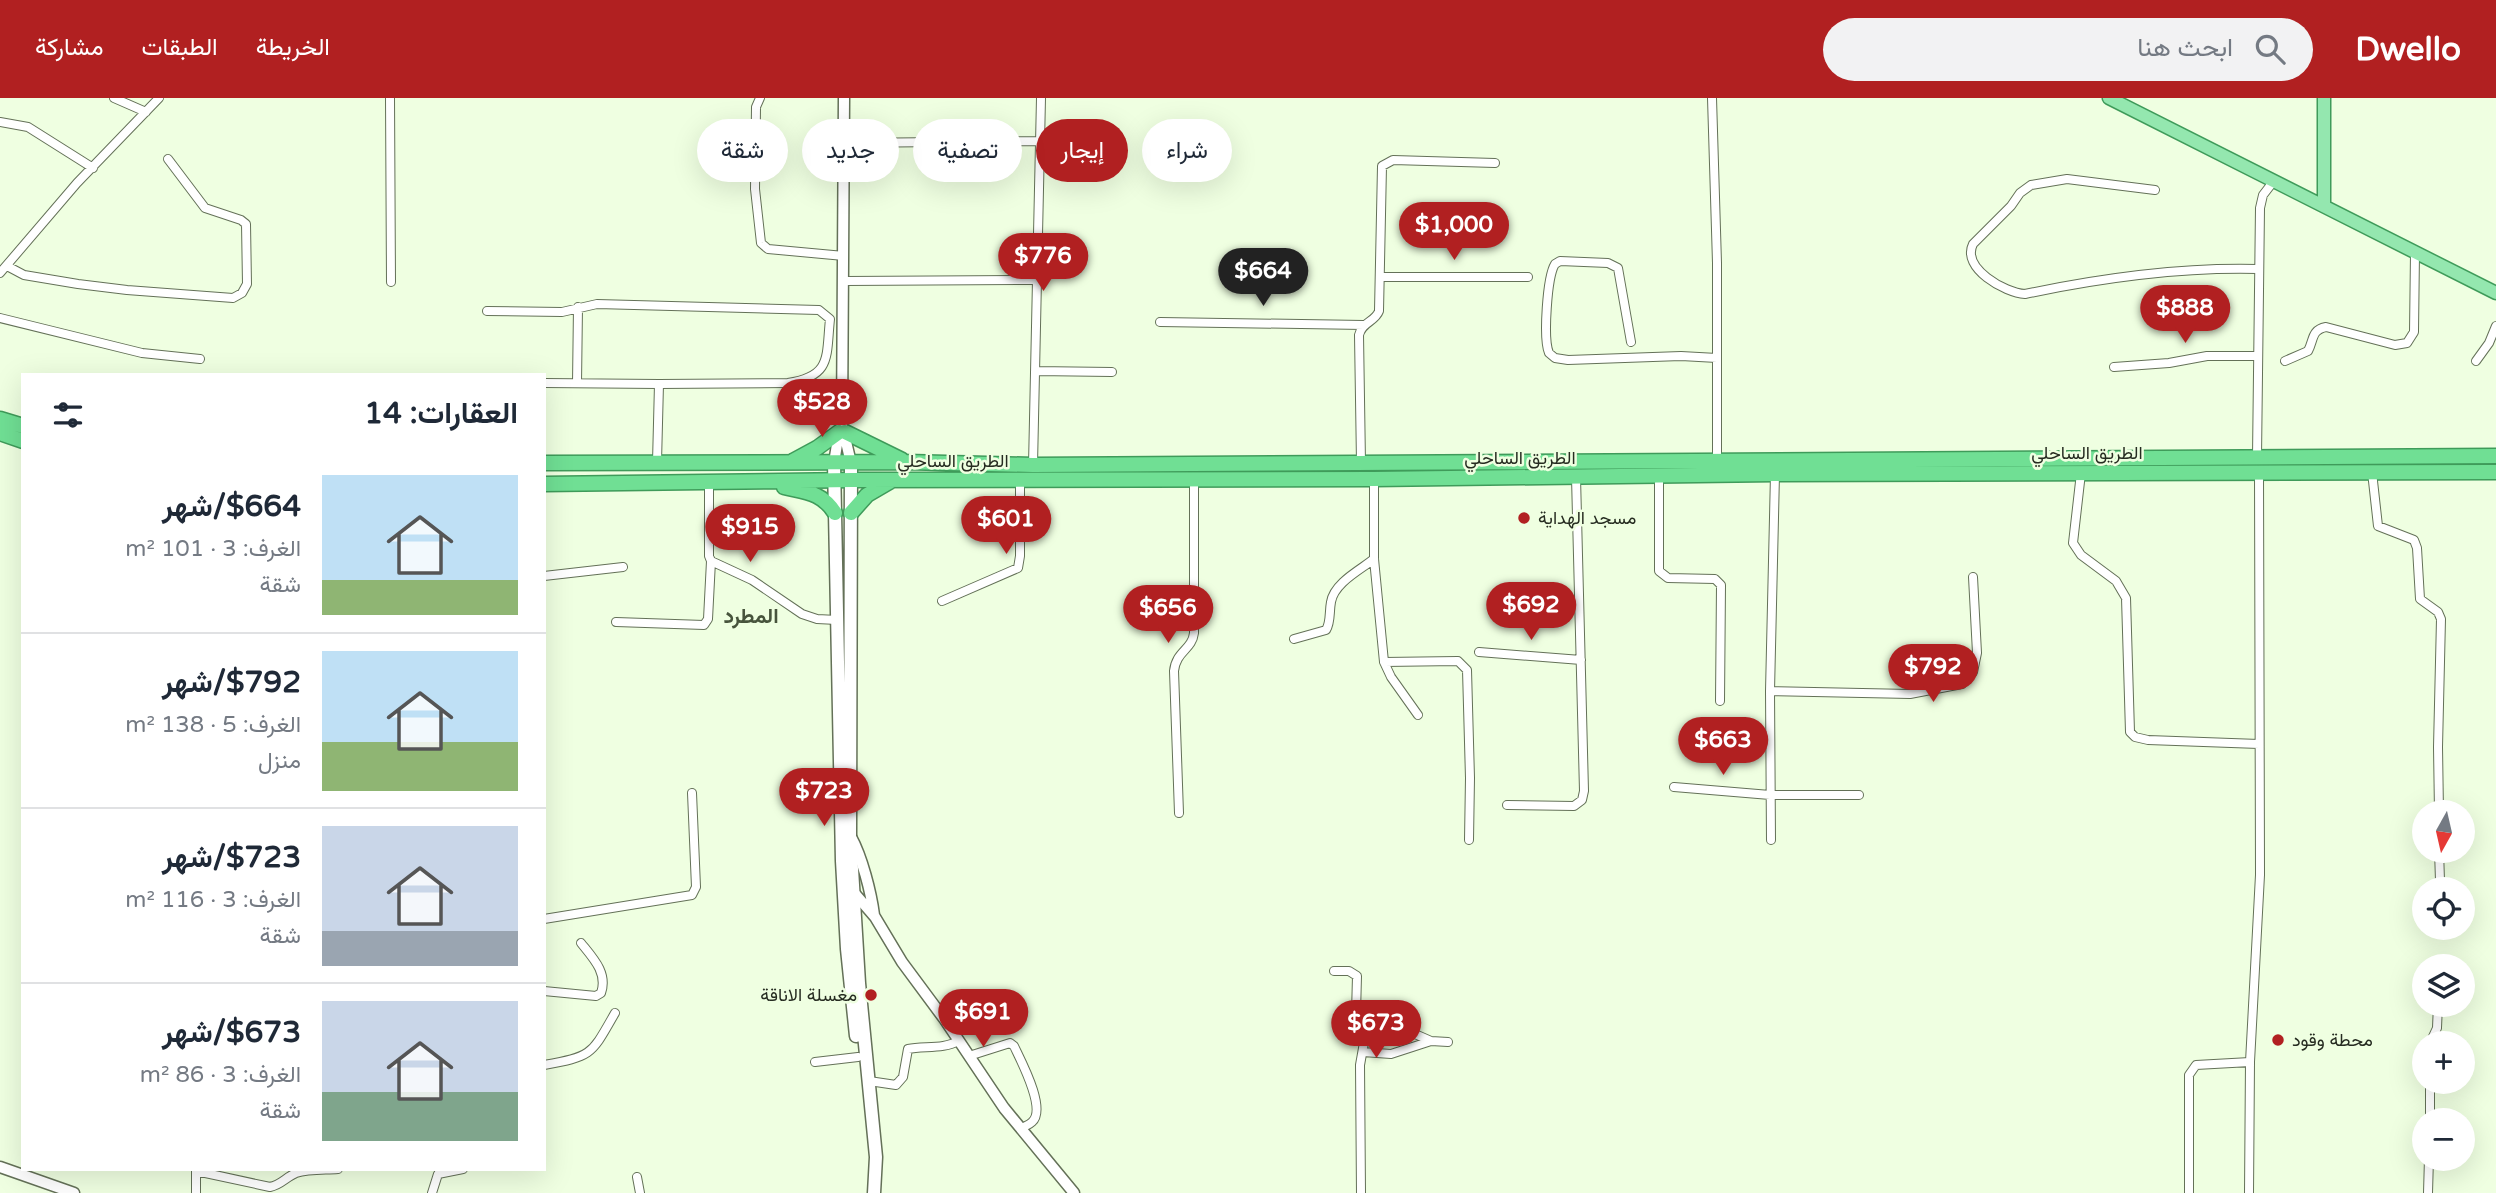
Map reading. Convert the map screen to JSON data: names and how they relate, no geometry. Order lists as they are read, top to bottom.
{
  "streets": {
    "highway": ["الطريق الساحلي"]
  },
  "districts": ["المطرد"],
  "places": ["مسجد الهداية", "مغسلة الاناقة", "محطة وقود"],
  "north": "bottom",
  "page": {
    "header": "Dwello",
    "search": "ابحث هنا",
    "nav": ["الخريطة", "الطبقات", "مشاركة"],
    "chip": [
      "شراء",
      "إيجار",
      "تصفية",
      "جديد",
      "شقة"
    ],
    "price": [
      "$1,000",
      "$776",
      "$664",
      "$888",
      "$528",
      "$601",
      "$915",
      "$692",
      "$656",
      "$792",
      "$663",
      "$723",
      "$691",
      "$673"
    ],
    "heading": "العقارات: 14",
    "list": [
      {
        "name": "$664/شهر",
        "note": "الغرف: 3 · 101 m² · شقة"
      },
      {
        "name": "$792/شهر",
        "note": "الغرف: 5 · 138 m² · منزل"
      },
      {
        "name": "$723/شهر",
        "note": "الغرف: 3 · 116 m² · شقة"
      },
      {
        "name": "$673/شهر",
        "note": "الغرف: 3 · 86 m² · شقة"
      }
    ],
    "map_buttons": ["+", "−"]
  }
}
